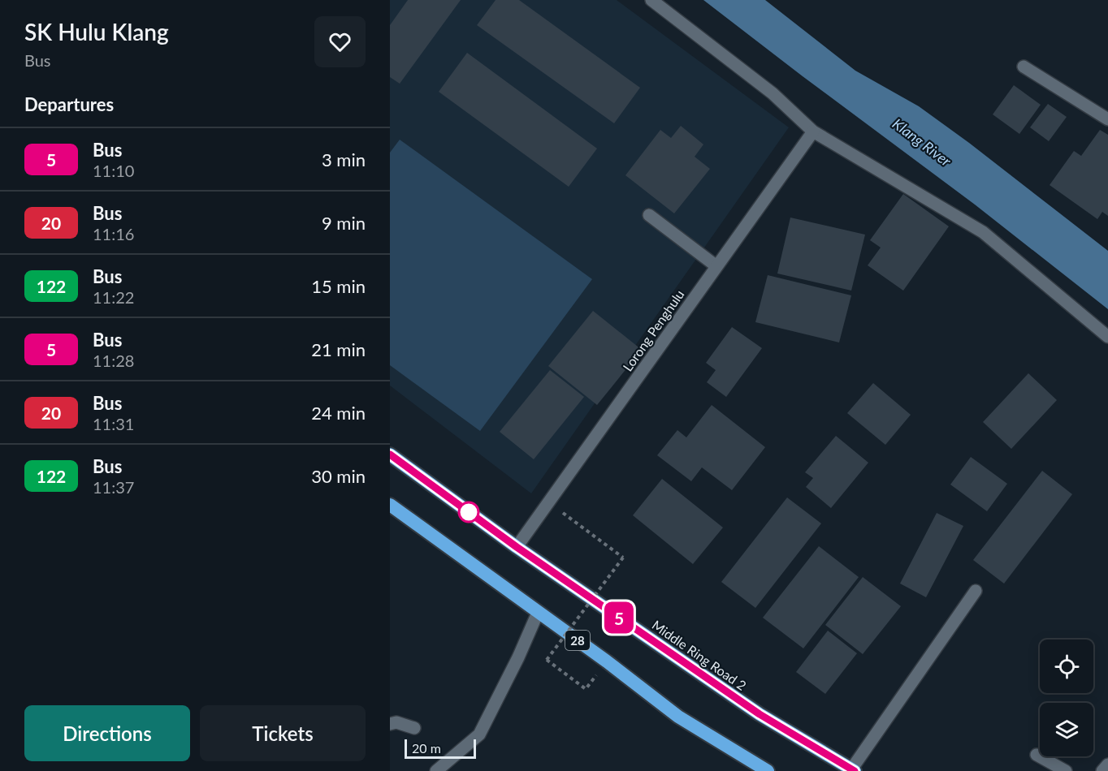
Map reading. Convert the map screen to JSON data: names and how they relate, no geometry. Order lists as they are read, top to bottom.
{
  "streets": {
    "highway": ["28", "Middle Ring Road 2"],
    "street": ["Lorong Penghulu"]
  },
  "crossings": [
    ["Lorong Penghulu", "Middle Ring Road 2"]
  ],
  "water": ["Klang River"],
  "lines": ["bus line 5"],
  "scale_bar": "20 m",
  "page": {
    "heading": [
      ["SK Hulu Klang", "Bus"],
      "Departures"
    ],
    "on_map": "5",
    "list": [
      {
        "mark": "5",
        "name": "Bus",
        "note": "11:10",
        "value": "3 min"
      },
      {
        "mark": "20",
        "name": "Bus",
        "note": "11:16",
        "value": "9 min"
      },
      {
        "mark": "122",
        "name": "Bus",
        "note": "11:22",
        "value": "15 min"
      },
      {
        "mark": "5",
        "name": "Bus",
        "note": "11:28",
        "value": "21 min"
      },
      {
        "mark": "20",
        "name": "Bus",
        "note": "11:31",
        "value": "24 min"
      },
      {
        "mark": "122",
        "name": "Bus",
        "note": "11:37",
        "value": "30 min"
      }
    ],
    "buttons": ["Directions", "Tickets"],
    "scale": "20 m"
  }
}
